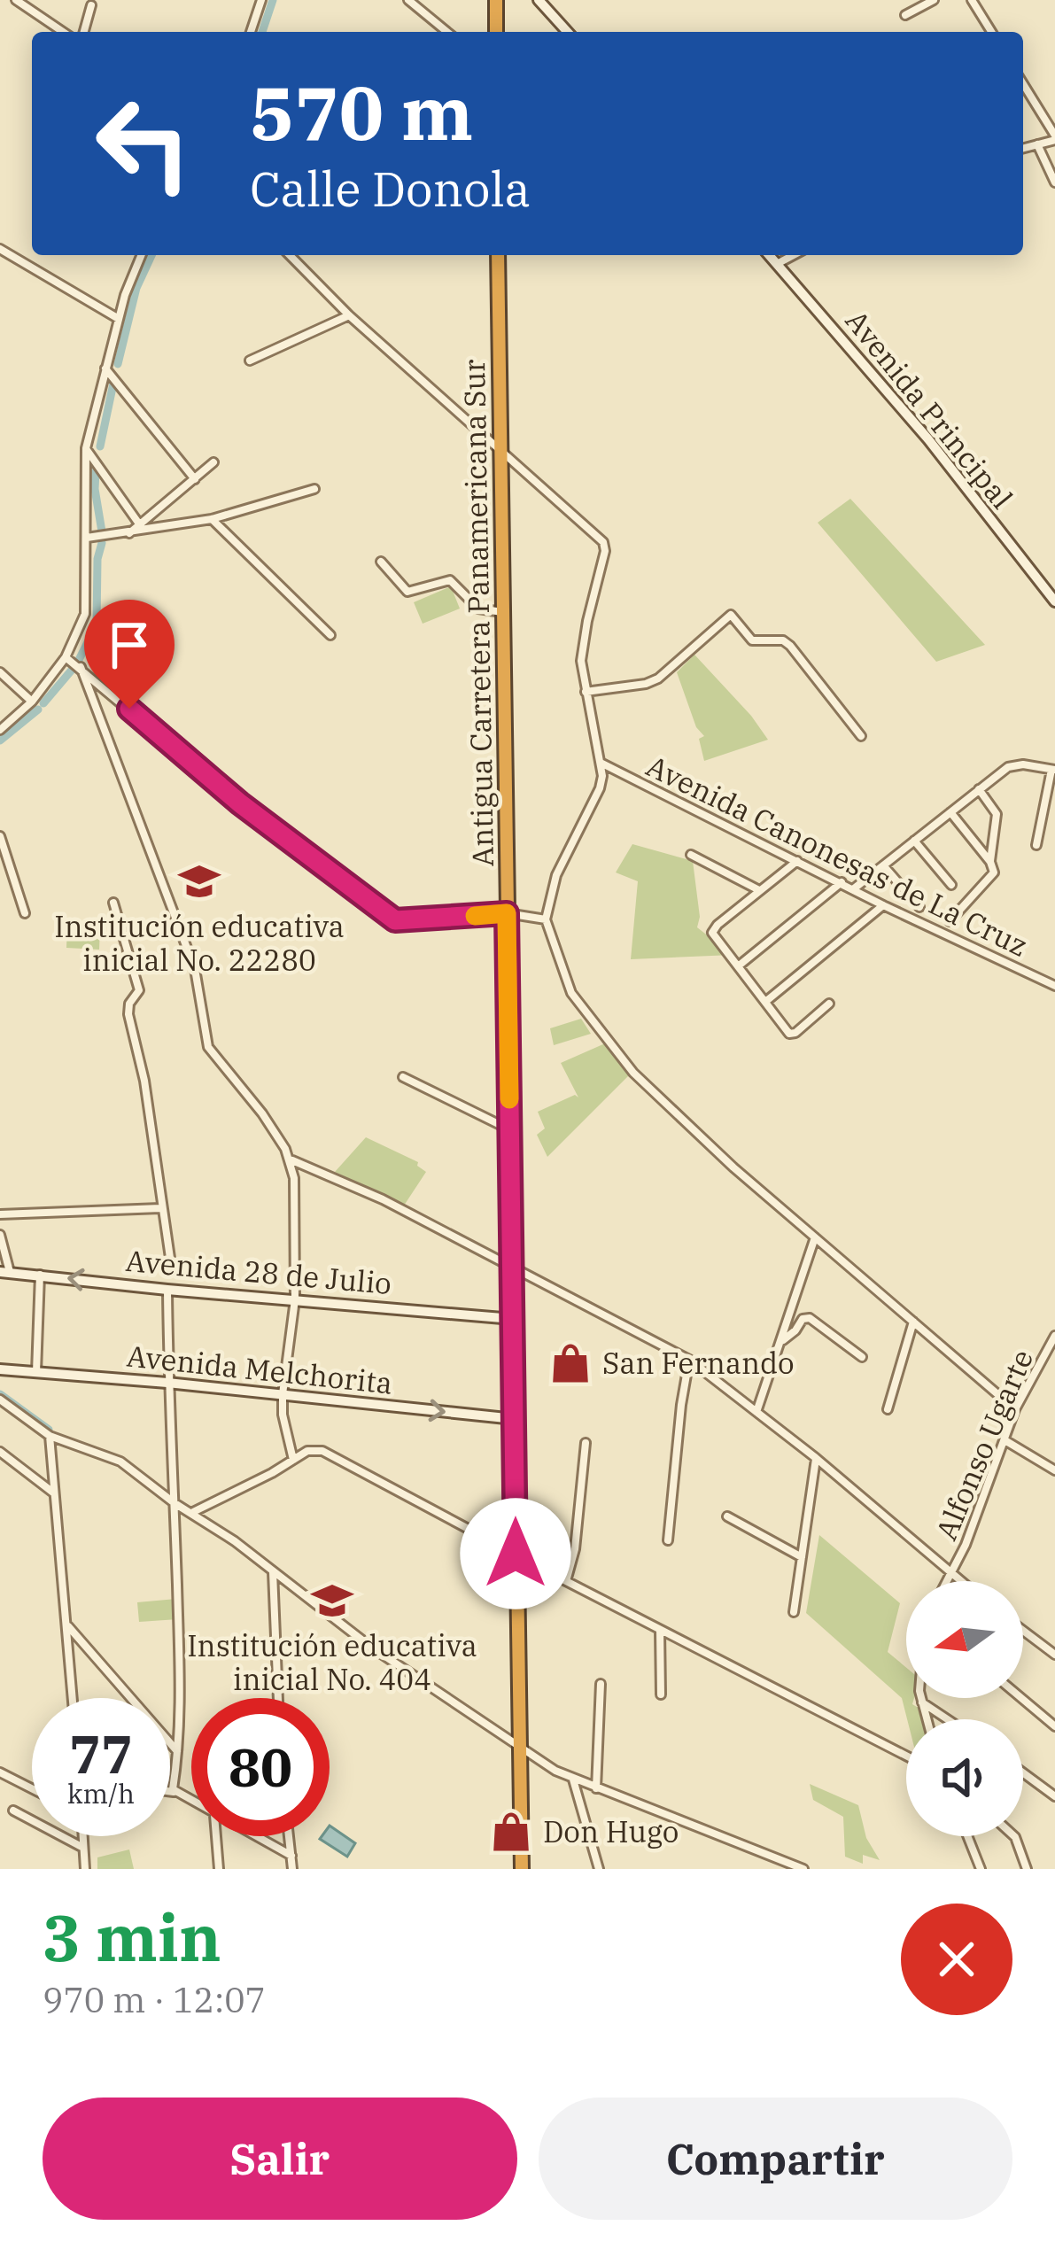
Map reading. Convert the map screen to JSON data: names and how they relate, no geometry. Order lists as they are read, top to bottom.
{
  "streets": {
    "highway": ["Antigua Carretera Panamericana Sur"],
    "main road": ["Avenida Principal", "Avenida 28 de Julio", "Avenida Melchorita"],
    "street": ["Avenida Canonesas de La Cruz", "Alfonso Ugarte"]
  },
  "crossings": [
    ["Antigua Carretera Panamericana Sur", "Avenida 28 de Julio"],
    ["Antigua Carretera Panamericana Sur", "Avenida Melchorita"]
  ],
  "one_way": ["Avenida Melchorita"],
  "places": {
    "school or university": ["Institución educativa inicial No. 22280", "Institución educativa inicial No. 404"],
    "shop": ["San Fernando", "Don Hugo"]
  },
  "north": "left",
  "page": {
    "turn": ["570 m", "Calle Donola"],
    "speed": "77 km/h",
    "limit": "80",
    "heading": ["3 min", "970 m · 12:07"],
    "buttons": ["Salir", "Compartir"]
  }
}
